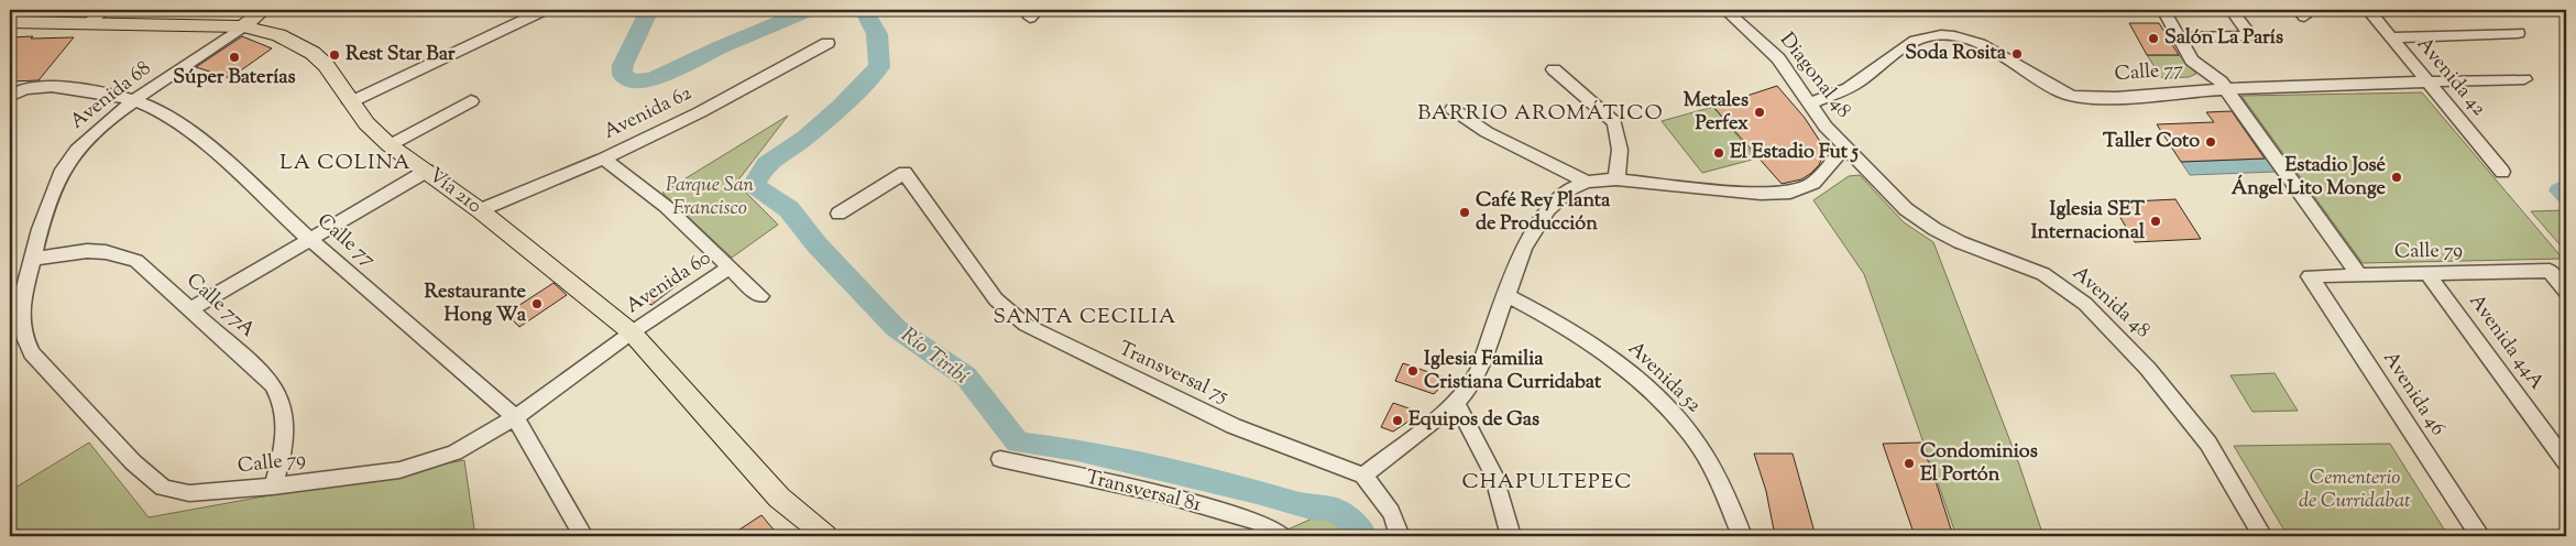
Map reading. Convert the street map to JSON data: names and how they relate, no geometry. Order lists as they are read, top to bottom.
{
  "streets": {
    "main road": ["Vía 210"],
    "street": [
      "Calle 77",
      "Diagonal 48",
      "Avenida 42",
      "Avenida 68",
      "Avenida 62",
      "Calle 79",
      "Avenida 60",
      "Avenida 48",
      "Calle 77A",
      "Avenida 44A",
      "Transversal 75",
      "Avenida 52",
      "Avenida 46",
      "Transversal 81"
    ]
  },
  "crossings": [
    ["Calle 77", "Diagonal 48"],
    ["Calle 77", "Avenida 42"],
    ["Calle 77", "Avenida 68"],
    ["Calle 77", "Calle 79"],
    ["Diagonal 48", "Avenida 48"],
    ["Avenida 68", "Vía 210"],
    ["Avenida 68", "Calle 79"],
    ["Avenida 68", "Calle 77A"],
    ["Avenida 62", "Vía 210"],
    ["Vía 210", "Calle 79"],
    ["Vía 210", "Avenida 60"],
    ["Calle 79", "Avenida 60"],
    ["Calle 79", "Calle 77A"],
    ["Calle 79", "Avenida 44A"],
    ["Calle 79", "Avenida 46"]
  ],
  "districts": [
    "BARRIO AROMÁTICO",
    "LA COLINA",
    "SANTA CECILIA",
    "CHAPULTEPEC"
  ],
  "water": ["Río Tiribí"],
  "parks": ["Parque San Francisco", "Cementerio de Curridabat"],
  "places": [
    "Salón La París",
    "Soda Rosita",
    "Rest Star Bar",
    "Súper Baterías",
    "Metales Perfex",
    "Taller Coto",
    "El Estadio Fut 5",
    "Estadio José Ángel Lito Monge",
    "Café Rey Planta de Producción",
    "Iglesia SET Internacional",
    "Restaurante Hong Wa",
    "Iglesia Familia Cristiana Curridabat",
    "Equipos de Gas",
    "Condominios El Portón"
  ]
}
